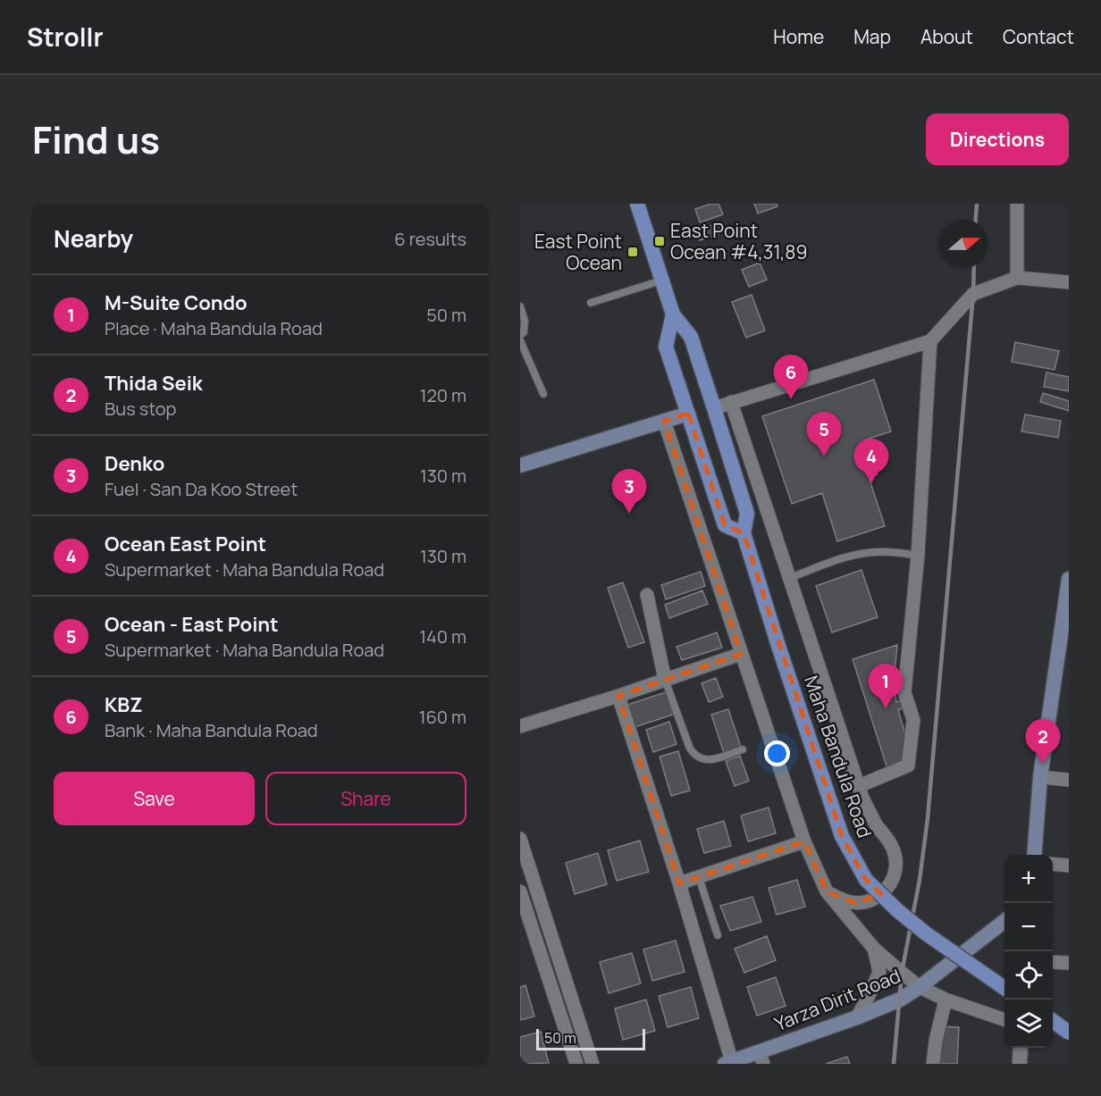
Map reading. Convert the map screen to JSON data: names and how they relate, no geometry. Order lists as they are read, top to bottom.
{
  "streets": {
    "main road": ["Maha Bandula Road", "Yarza Dirit Road"]
  },
  "places": {
    "transit": ["East Point Ocean #4,31,89", "East Point Ocean"]
  },
  "scale_bar": "50 m",
  "north": "right",
  "page": {
    "header": "Strollr",
    "nav": [
      "Home",
      "Map",
      "About",
      "Contact"
    ],
    "title": "Find us",
    "buttons": [
      "Directions",
      ["Save", "Share"]
    ],
    "heading": ["Nearby", "6 results"],
    "list": [
      {
        "mark": "1",
        "name": "M-Suite Condo",
        "note": "Place · Maha Bandula Road",
        "value": "50 m"
      },
      {
        "mark": "2",
        "name": "Thida Seik",
        "note": "Bus stop",
        "value": "120 m"
      },
      {
        "mark": "3",
        "name": "Denko",
        "note": "Fuel · San Da Koo Street",
        "value": "130 m"
      },
      {
        "mark": "4",
        "name": "Ocean East Point",
        "note": "Supermarket · Maha Bandula Road",
        "value": "130 m"
      },
      {
        "mark": "5",
        "name": "Ocean - East Point",
        "note": "Supermarket · Maha Bandula Road",
        "value": "140 m"
      },
      {
        "mark": "6",
        "name": "KBZ",
        "note": "Bank · Maha Bandula Road",
        "value": "160 m"
      }
    ],
    "pins": [
      "6",
      "5",
      "4",
      "3",
      "1",
      "2"
    ],
    "map_buttons": ["+", "−"],
    "scale": "50 m"
  }
}
